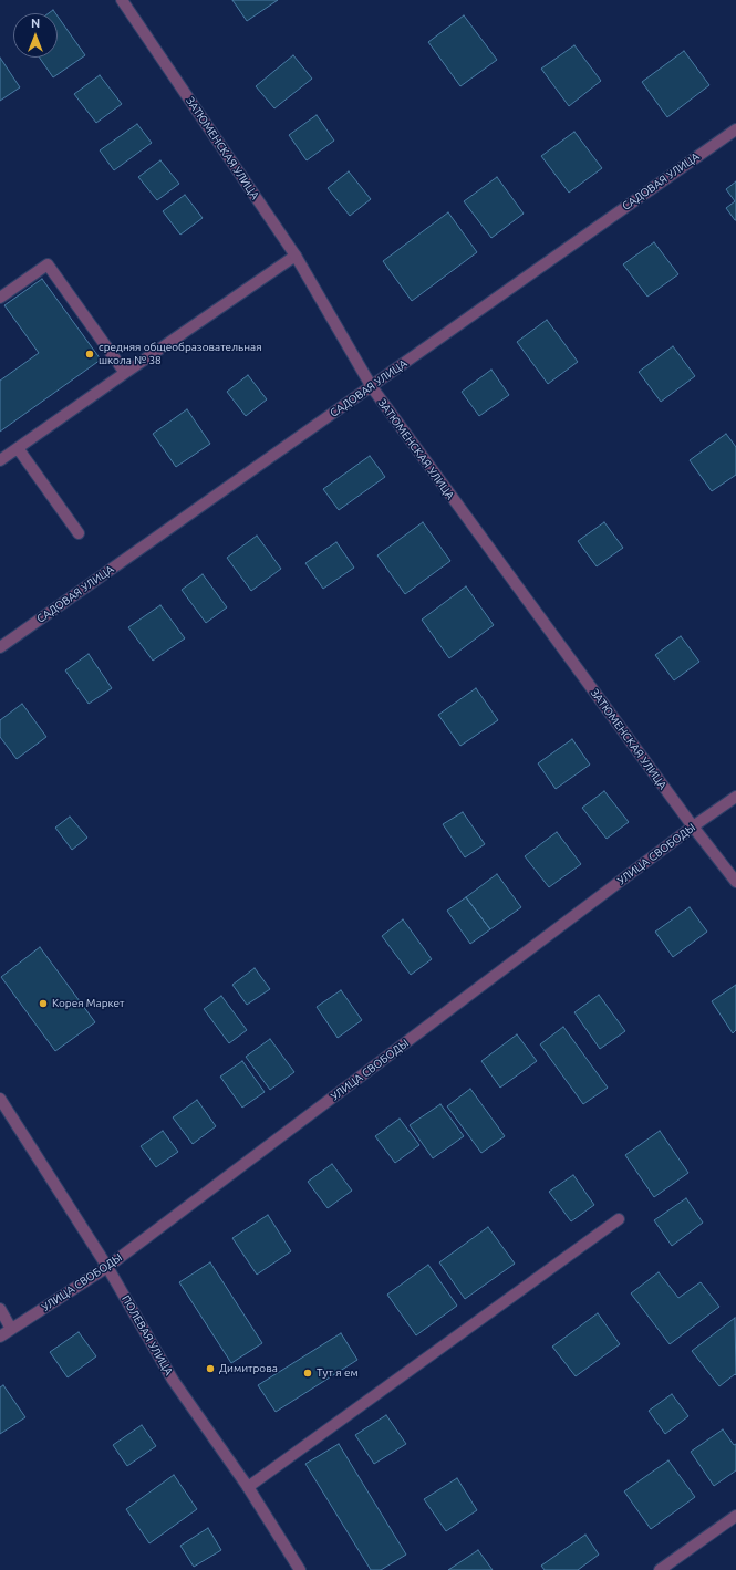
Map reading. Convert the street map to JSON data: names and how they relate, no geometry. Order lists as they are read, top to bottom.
{
  "streets": {
    "street": [
      "ЗАТЮМЕНСКАЯ УЛИЦА",
      "САДОВАЯ УЛИЦА",
      "УЛИЦА СВОБОДЫ",
      "ПОЛЕВАЯ УЛИЦА"
    ]
  },
  "crossings": [
    ["ЗАТЮМЕНСКАЯ УЛИЦА", "САДОВАЯ УЛИЦА"],
    ["ЗАТЮМЕНСКАЯ УЛИЦА", "УЛИЦА СВОБОДЫ"],
    ["УЛИЦА СВОБОДЫ", "ПОЛЕВАЯ УЛИЦА"]
  ],
  "places": [
    "средняя общеобразовательная школа № 38",
    "Корея Маркет",
    "Димитрова",
    "Тут я ем"
  ],
  "north": "top"
}
